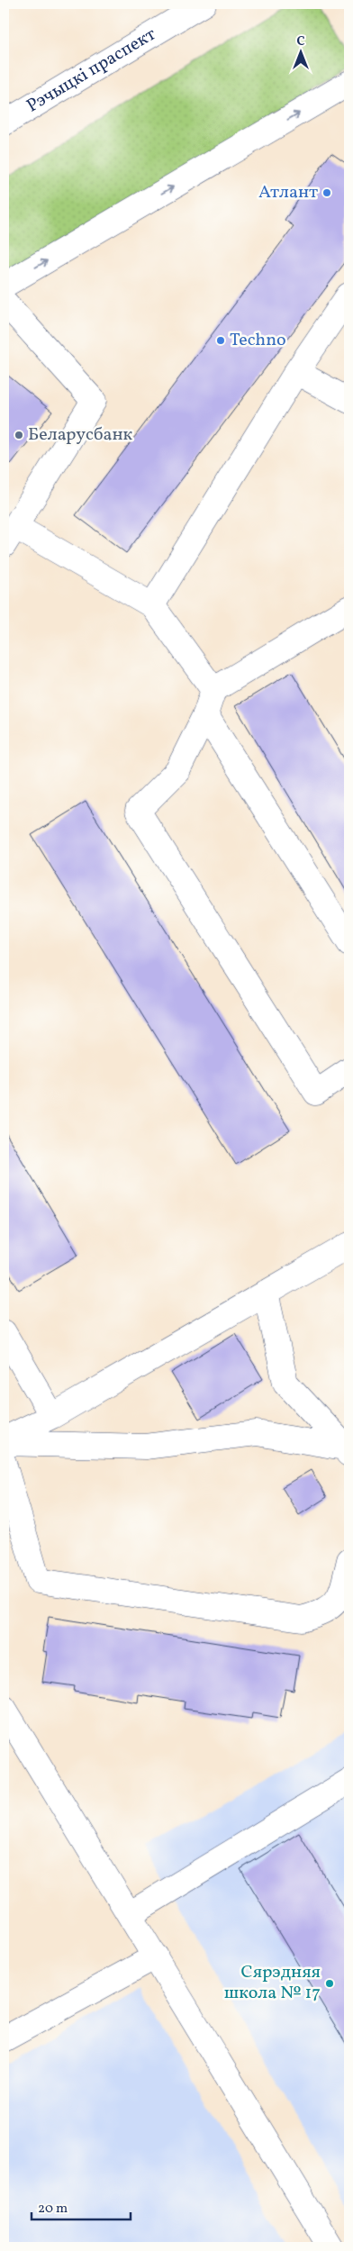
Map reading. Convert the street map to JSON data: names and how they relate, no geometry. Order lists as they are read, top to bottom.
{
  "streets": {
    "main road": ["Рэчыцкі праспект"]
  },
  "places": [
    "Атлант",
    "Techno",
    "Беларусбанк",
    "Сярэдняя школа № 17"
  ],
  "scale_bar": "20 m",
  "north": "top"
}
